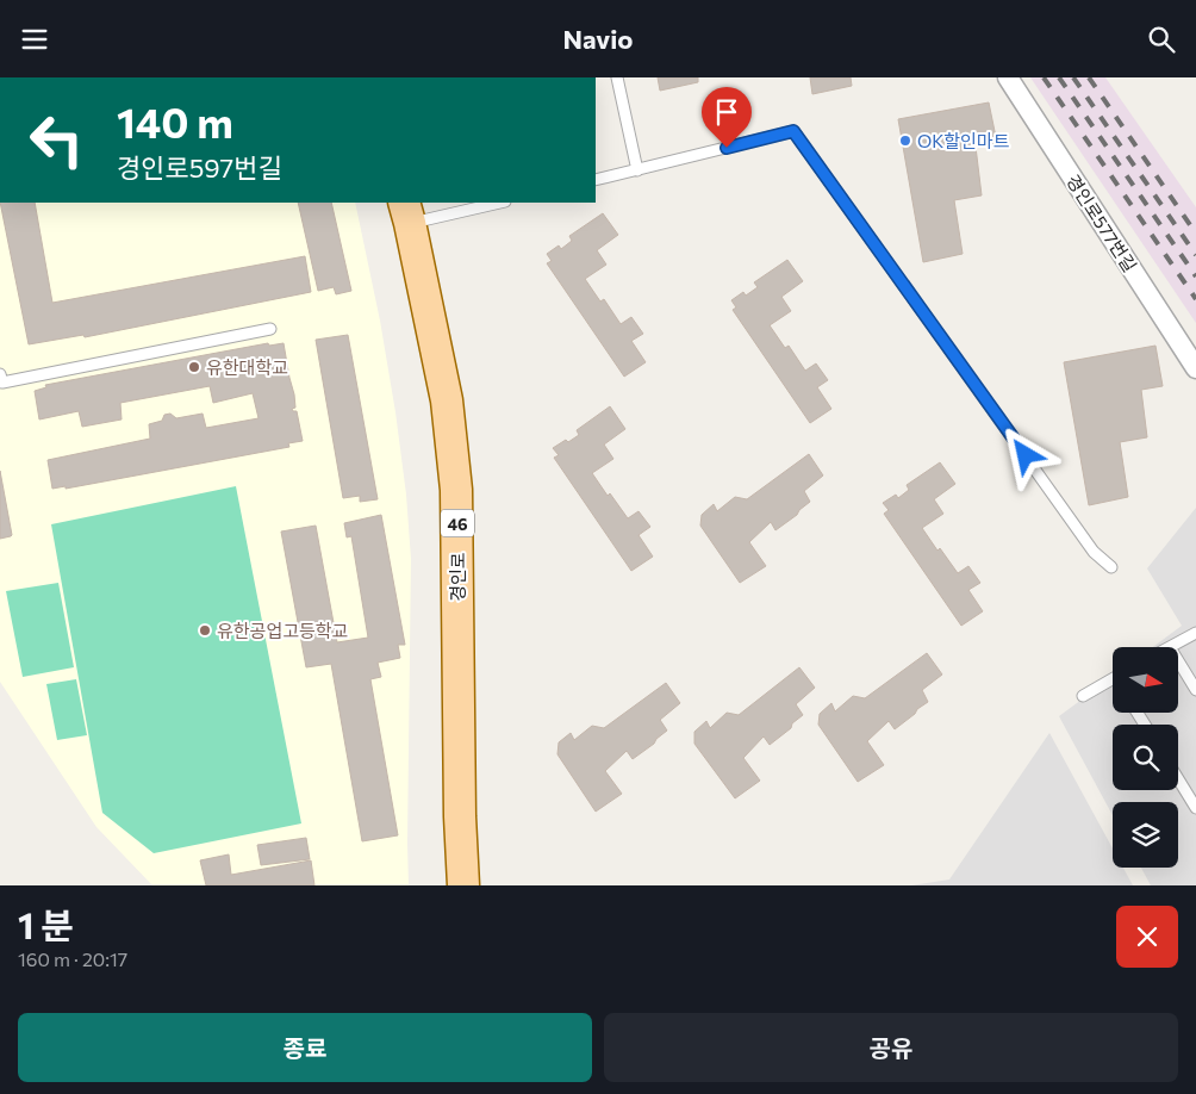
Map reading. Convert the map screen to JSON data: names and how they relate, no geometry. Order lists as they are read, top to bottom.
{
  "streets": {
    "main road": ["46", "경인로"],
    "street": ["경인로577번길"]
  },
  "places": ["OK할인마트", "유한대학교", "유한공업고등학교"],
  "north": "right",
  "page": {
    "header": "Navio",
    "turn": ["140 m", "경인로597번길"],
    "heading": ["1 분", "160 m · 20:17"],
    "buttons": ["종료", "공유"]
  }
}
